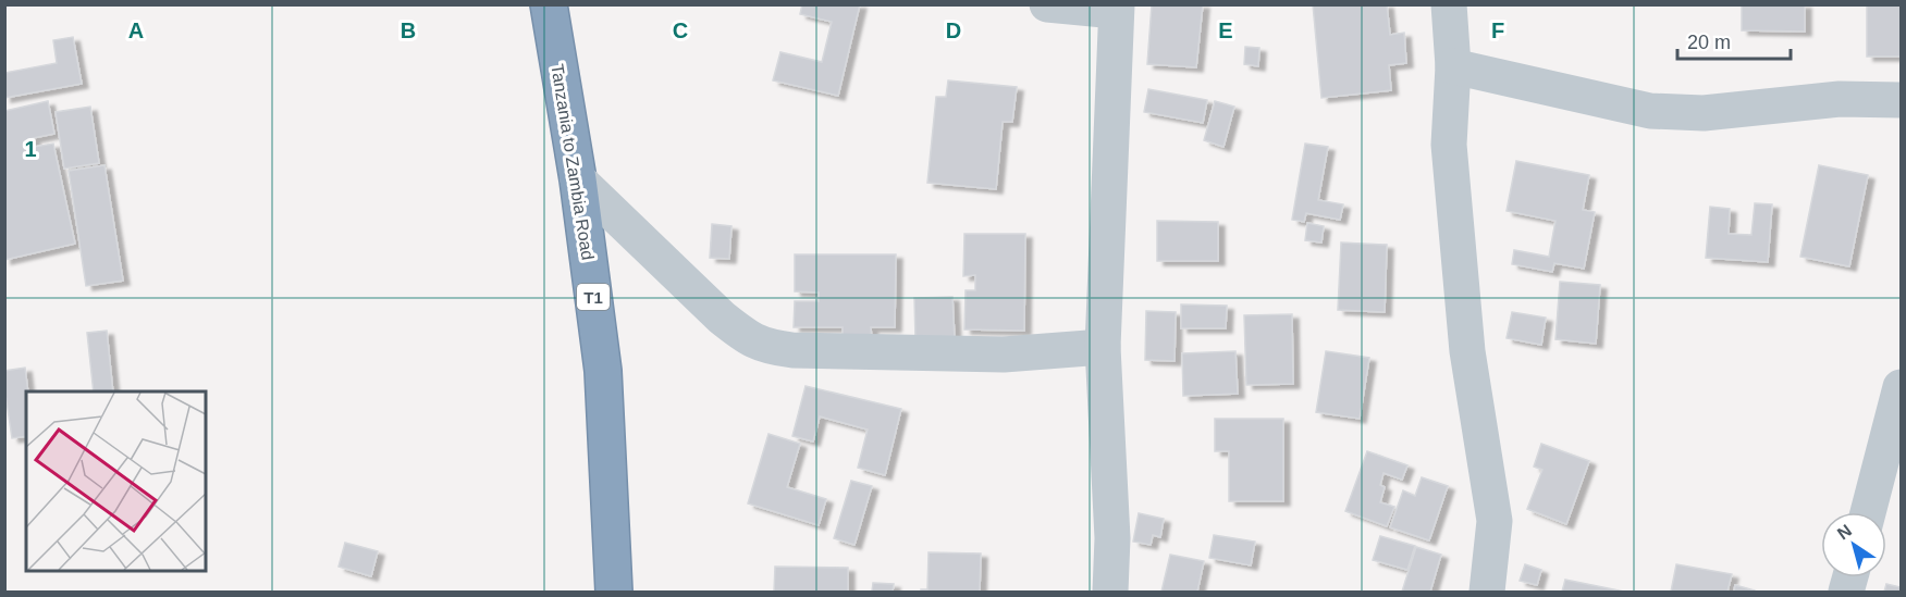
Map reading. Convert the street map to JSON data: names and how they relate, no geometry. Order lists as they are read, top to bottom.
{
  "streets": {
    "highway": ["Tanzania to Zambia Road", "T1"]
  },
  "scale_bar": "20 m",
  "north": "top left",
  "grid": {
    "columns": [
      "A",
      "B",
      "C",
      "D",
      "E",
      "F"
    ],
    "rows": ["1"]
  }
}
